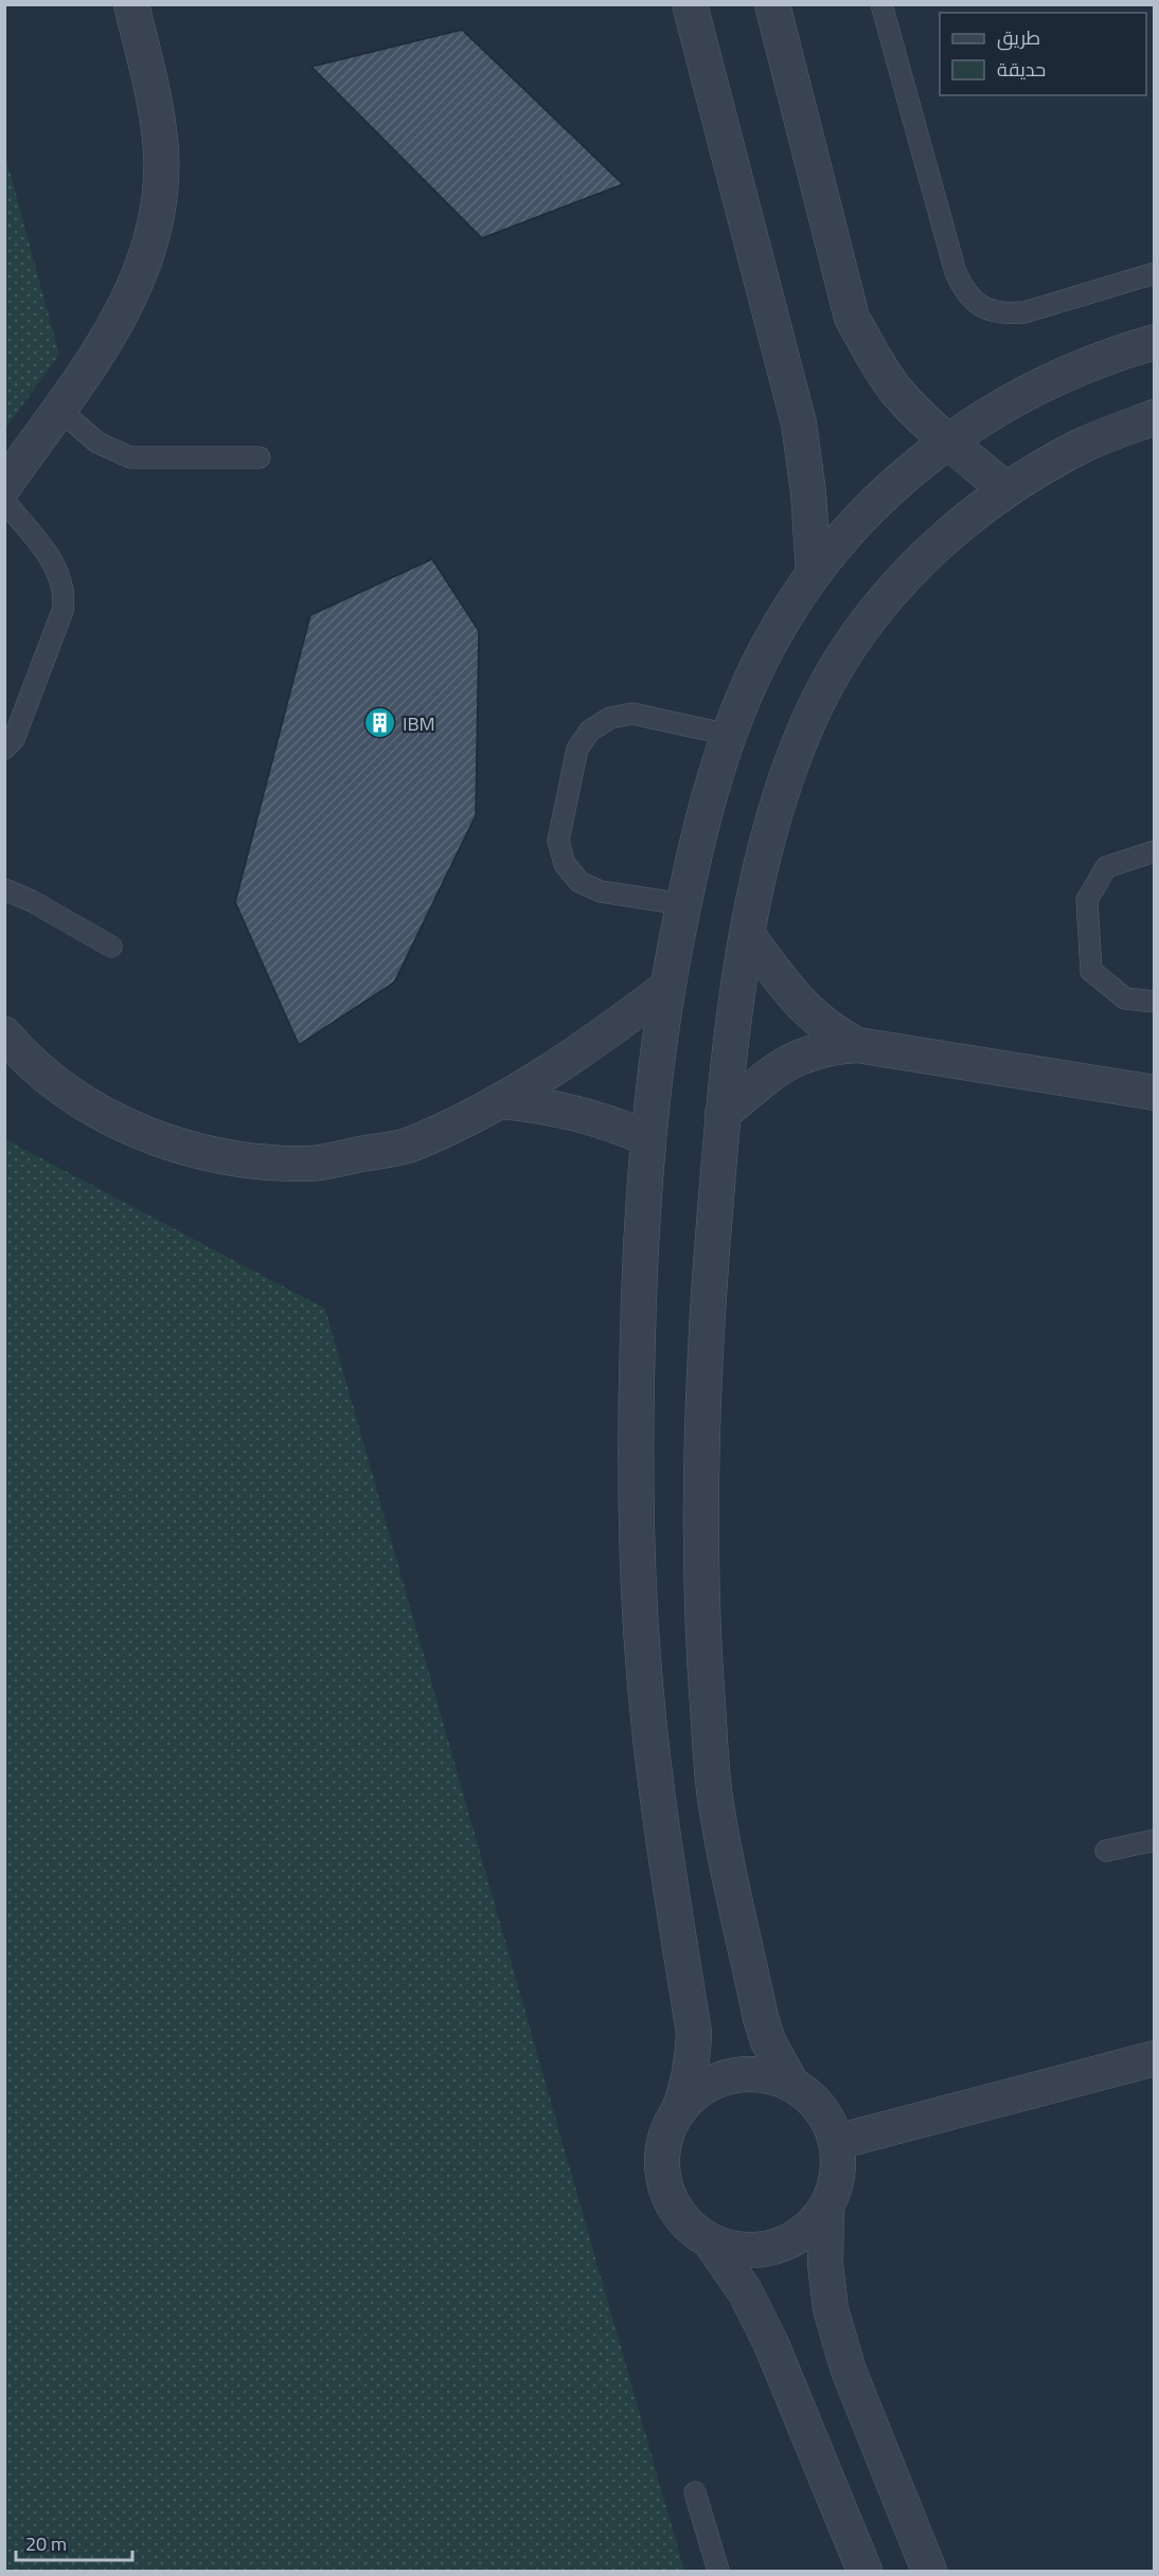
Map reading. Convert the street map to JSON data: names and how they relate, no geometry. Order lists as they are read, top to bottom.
{
  "places": {
    "building": ["IBM"]
  },
  "legend": ["طريق", "حديقة"],
  "scale_bar": "20 m"
}
